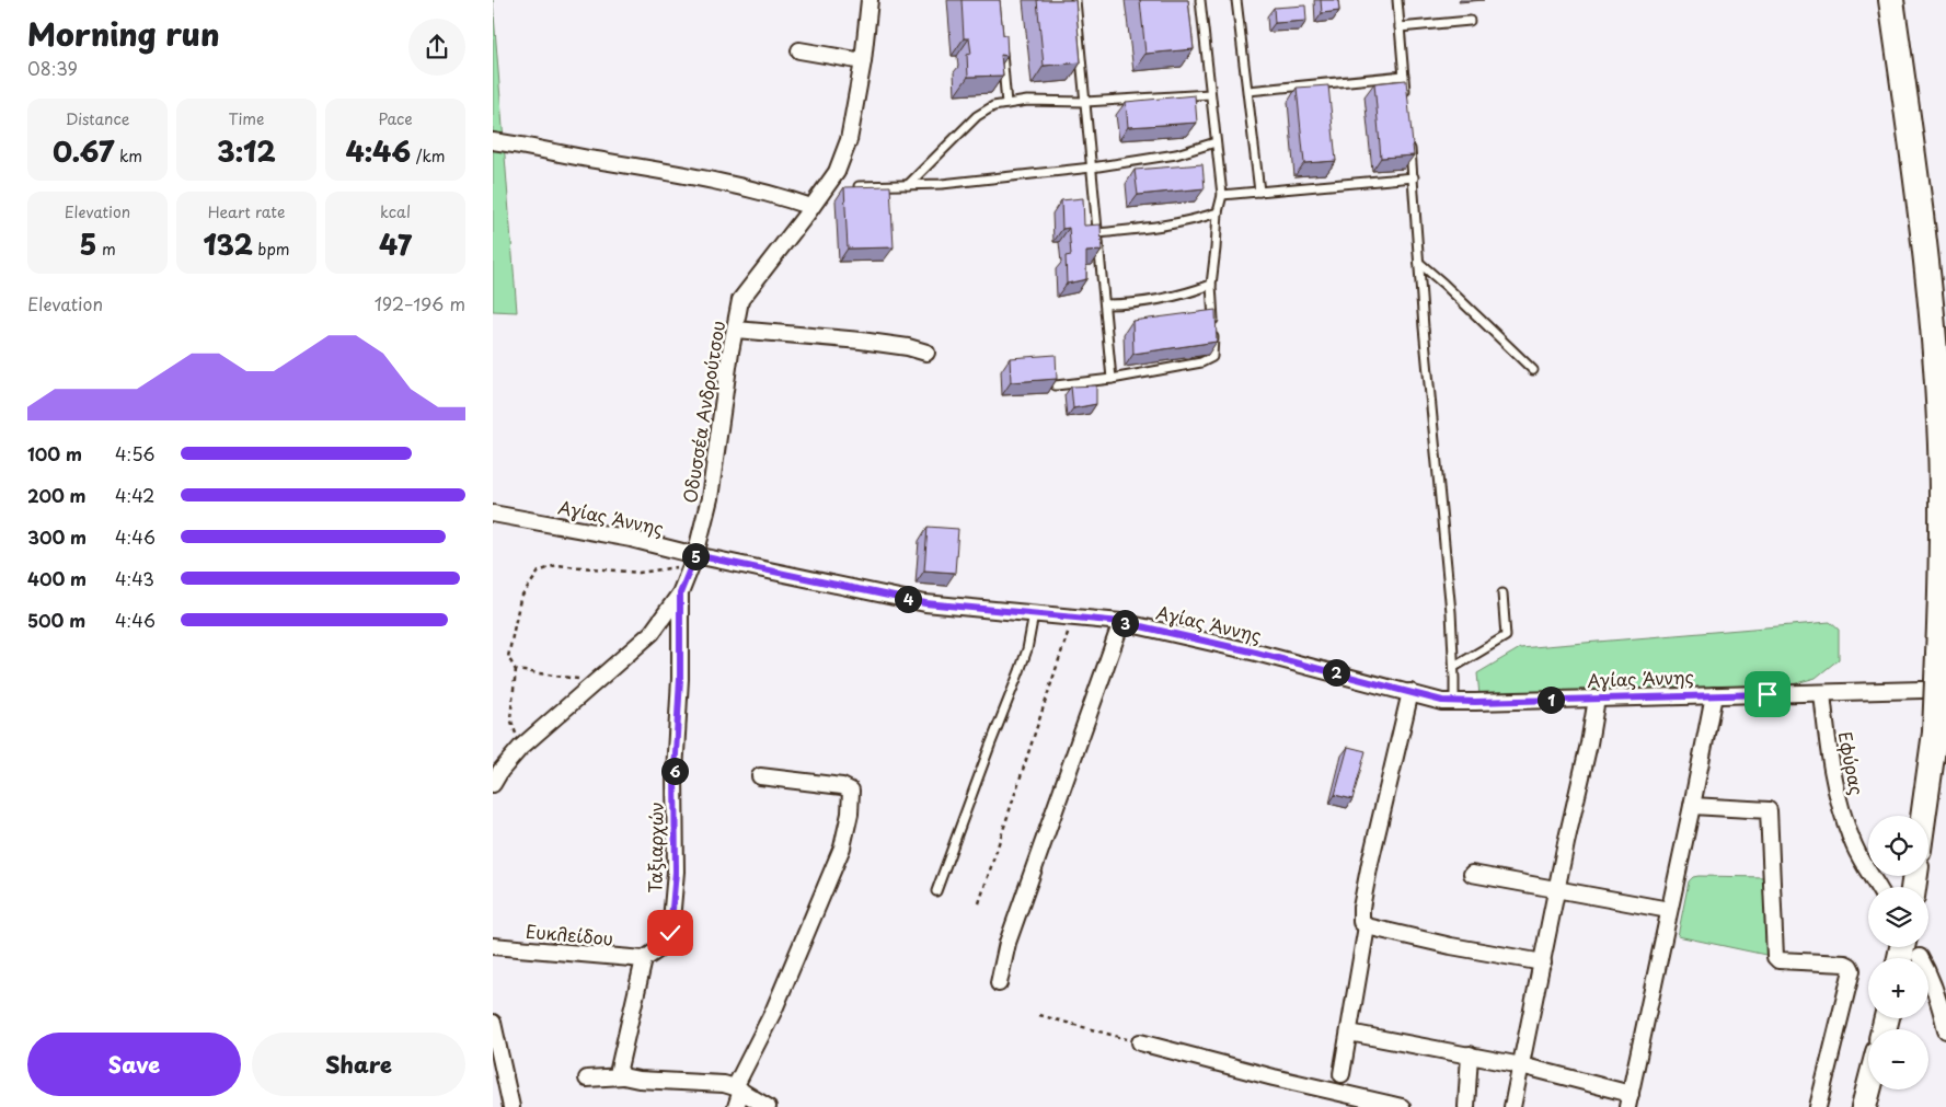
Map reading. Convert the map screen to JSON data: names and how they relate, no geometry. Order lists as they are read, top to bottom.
{
  "streets": {
    "street": [
      "Οδυσσέα Ανδρούτσου",
      "Αγίας Άννης",
      "Εφύρας",
      "Ταξιαρχών",
      "Ευκλείδου"
    ]
  },
  "crossings": [
    ["Οδυσσέα Ανδρούτσου", "Αγίας Άννης"],
    ["Οδυσσέα Ανδρούτσου", "Ταξιαρχών"],
    ["Αγίας Άννης", "Εφύρας"],
    ["Ταξιαρχών", "Ευκλείδου"]
  ],
  "page": {
    "heading": ["Morning run", "08:39"],
    "stats": [
      ["Distance", "0.67 km"],
      ["Time", "3:12"],
      ["Pace", "4:46 /km"],
      ["Elevation", "5 m"],
      ["Heart rate", "132 bpm"],
      ["kcal", "47"]
    ],
    "chart": ["Elevation", "192–196 m"],
    "list": [
      {
        "name": "100 m",
        "note": "4:56"
      },
      {
        "name": "200 m",
        "note": "4:42"
      },
      {
        "name": "300 m",
        "note": "4:46"
      },
      {
        "name": "400 m",
        "note": "4:43"
      },
      {
        "name": "500 m",
        "note": "4:46"
      }
    ],
    "pins": [
      "5",
      "4",
      "3",
      "2",
      "1",
      "6"
    ],
    "map_buttons": ["+", "−"],
    "buttons": ["Save", "Share"]
  }
}
